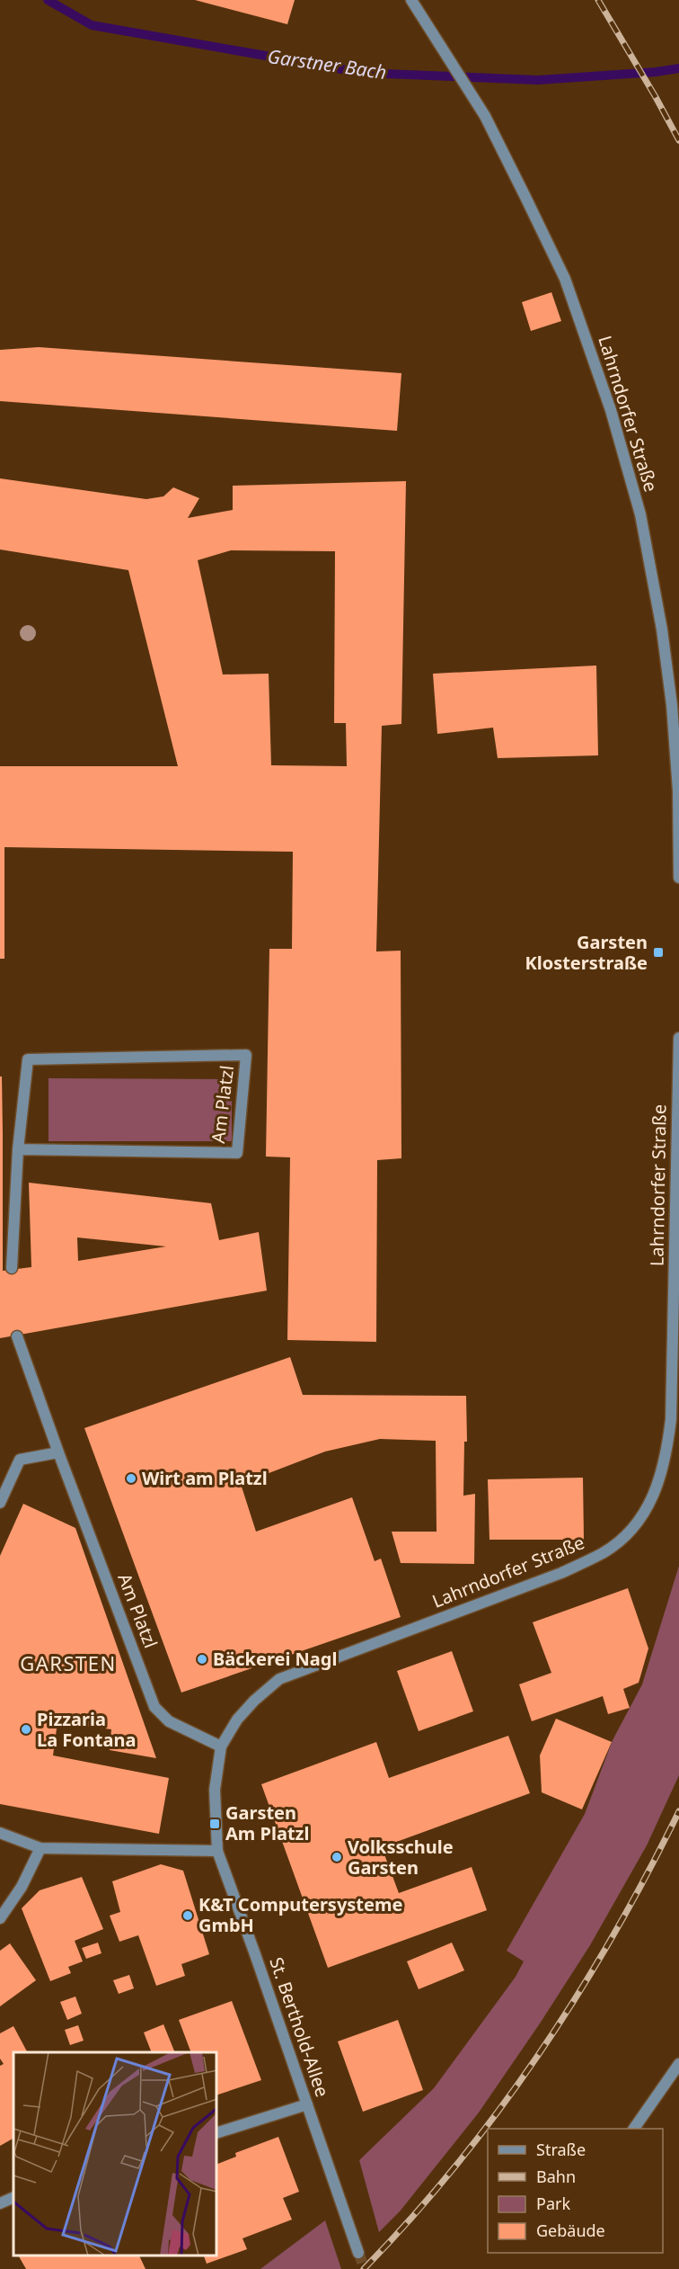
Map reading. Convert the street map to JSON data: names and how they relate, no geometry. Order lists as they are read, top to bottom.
{
  "streets": {
    "street": ["Lahrndorfer Straße", "Am Platzl", "St. Berthold-Allee"]
  },
  "crossings": [
    ["Lahrndorfer Straße", "Am Platzl"],
    ["Lahrndorfer Straße", "St. Berthold-Allee"],
    ["Am Platzl", "St. Berthold-Allee"]
  ],
  "districts": ["GARSTEN"],
  "water": ["Garstner Bach"],
  "places": {
    "transit": ["Garsten Klosterstraße", "Garsten Am Platzl"],
    "other": [
      "Wirt am Platzl",
      "Bäckerei Nagl",
      "Pizzaria La Fontana",
      "Volksschule Garsten",
      "K&T Computersysteme GmbH"
    ]
  },
  "legend": [
    "Straße",
    "Bahn",
    "Park",
    "Gebäude"
  ]
}
